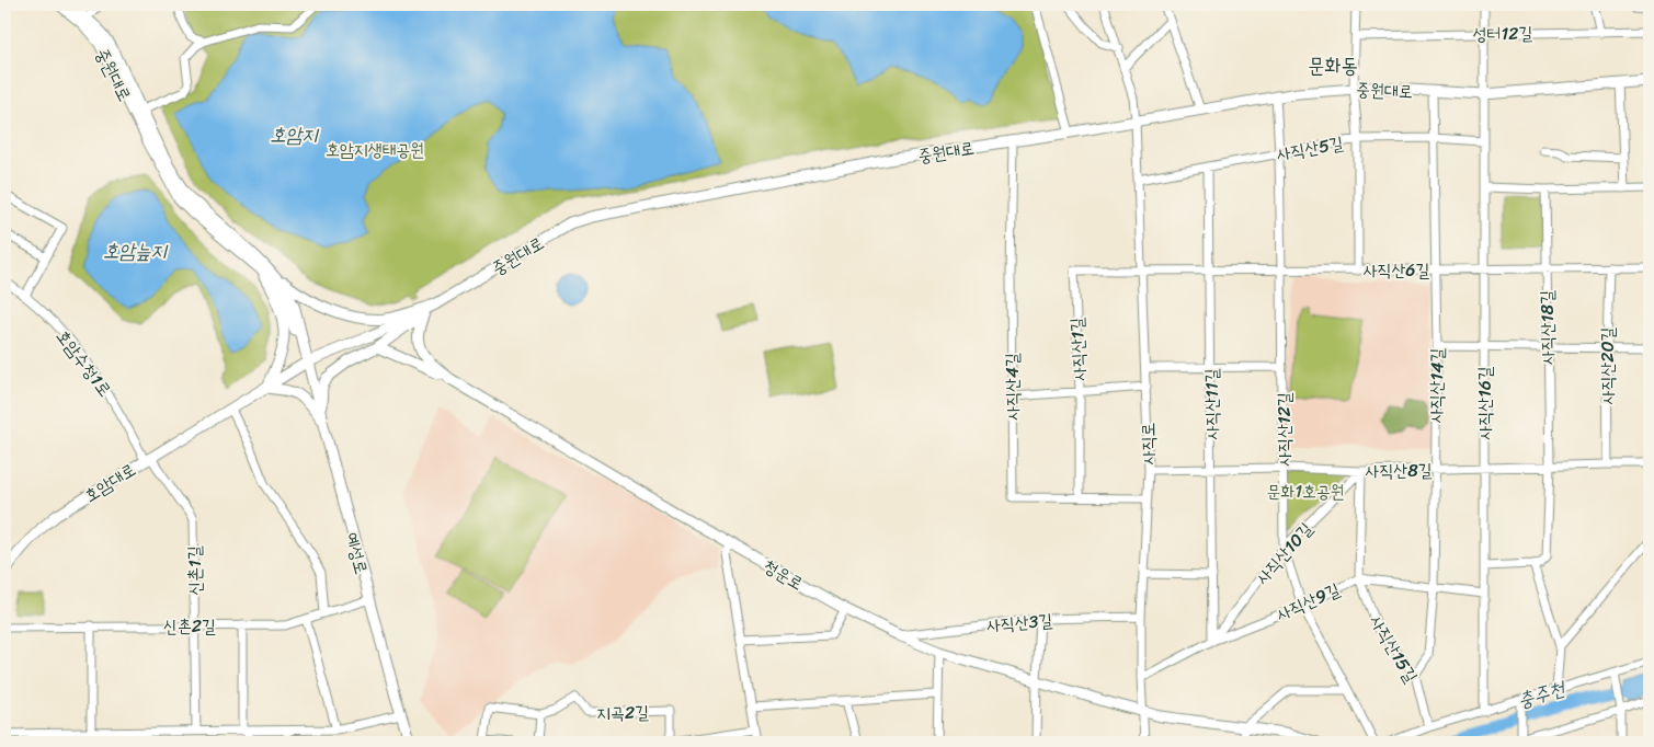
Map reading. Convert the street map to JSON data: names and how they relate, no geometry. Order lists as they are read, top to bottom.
{
  "streets": {
    "street": [
      "성터12길",
      "중원대로",
      "사직산5길",
      "사직산6길",
      "사직산18길",
      "사직산1길",
      "호암수청1로",
      "사직산20길",
      "사직산14길",
      "사직산4길",
      "사직산16길",
      "사직산11길",
      "사직산12길",
      "사직로",
      "사직산8길",
      "호암대로",
      "예성로",
      "사직산10길",
      "신촌1길",
      "청운로",
      "사직산9길",
      "사직산3길",
      "신촌2길",
      "사직산15길",
      "지곡2길"
    ]
  },
  "crossings": [
    ["성터12길", "사직산16길"],
    ["중원대로", "사직산14길"],
    ["중원대로", "사직산4길"],
    ["중원대로", "사직산16길"],
    ["중원대로", "사직산12길"],
    ["중원대로", "사직로"],
    ["중원대로", "호암대로"],
    ["중원대로", "예성로"],
    ["사직산5길", "사직산14길"],
    ["사직산5길", "사직산16길"],
    ["사직산5길", "사직산11길"],
    ["사직산5길", "사직산12길"],
    ["사직산5길", "사직로"],
    ["사직산6길", "사직산18길"],
    ["사직산6길", "사직산1길"],
    ["사직산6길", "사직산20길"],
    ["사직산6길", "사직산14길"],
    ["사직산6길", "사직산16길"],
    ["사직산6길", "사직산11길"],
    ["사직산6길", "사직산12길"],
    ["사직산6길", "사직로"],
    ["사직산18길", "사직산8길"],
    ["사직산1길", "사직산4길"],
    ["사직산1길", "사직로"],
    ["호암수청1로", "호암대로"],
    ["호암수청1로", "신촌1길"],
    ["사직산20길", "사직산8길"],
    ["사직산14길", "사직산8길"],
    ["사직산14길", "사직산9길"],
    ["사직산14길", "사직산15길"],
    ["사직산4길", "사직로"],
    ["사직산16길", "사직산8길"],
    ["사직산16길", "사직산9길"],
    ["사직산11길", "사직산8길"],
    ["사직산11길", "사직산10길"],
    ["사직산11길", "사직산9길"],
    ["사직산12길", "사직산8길"],
    ["사직산12길", "사직산10길"],
    ["사직산12길", "사직산9길"],
    ["사직로", "사직산8길"],
    ["사직로", "청운로"],
    ["사직로", "사직산9길"],
    ["사직로", "사직산3길"],
    ["사직산8길", "사직산10길"],
    ["사직산8길", "사직산15길"],
    ["호암대로", "예성로"],
    ["호암대로", "신촌1길"],
    ["예성로", "신촌2길"],
    ["사직산10길", "사직산9길"],
    ["사직산10길", "사직산15길"],
    ["신촌1길", "신촌2길"],
    ["청운로", "사직산3길"],
    ["사직산9길", "사직산15길"]
  ],
  "districts": ["문화동"],
  "water": ["호암지", "호암늪지", "충주천"],
  "parks": ["호암지생태공원", "문화1호공원"]
}
